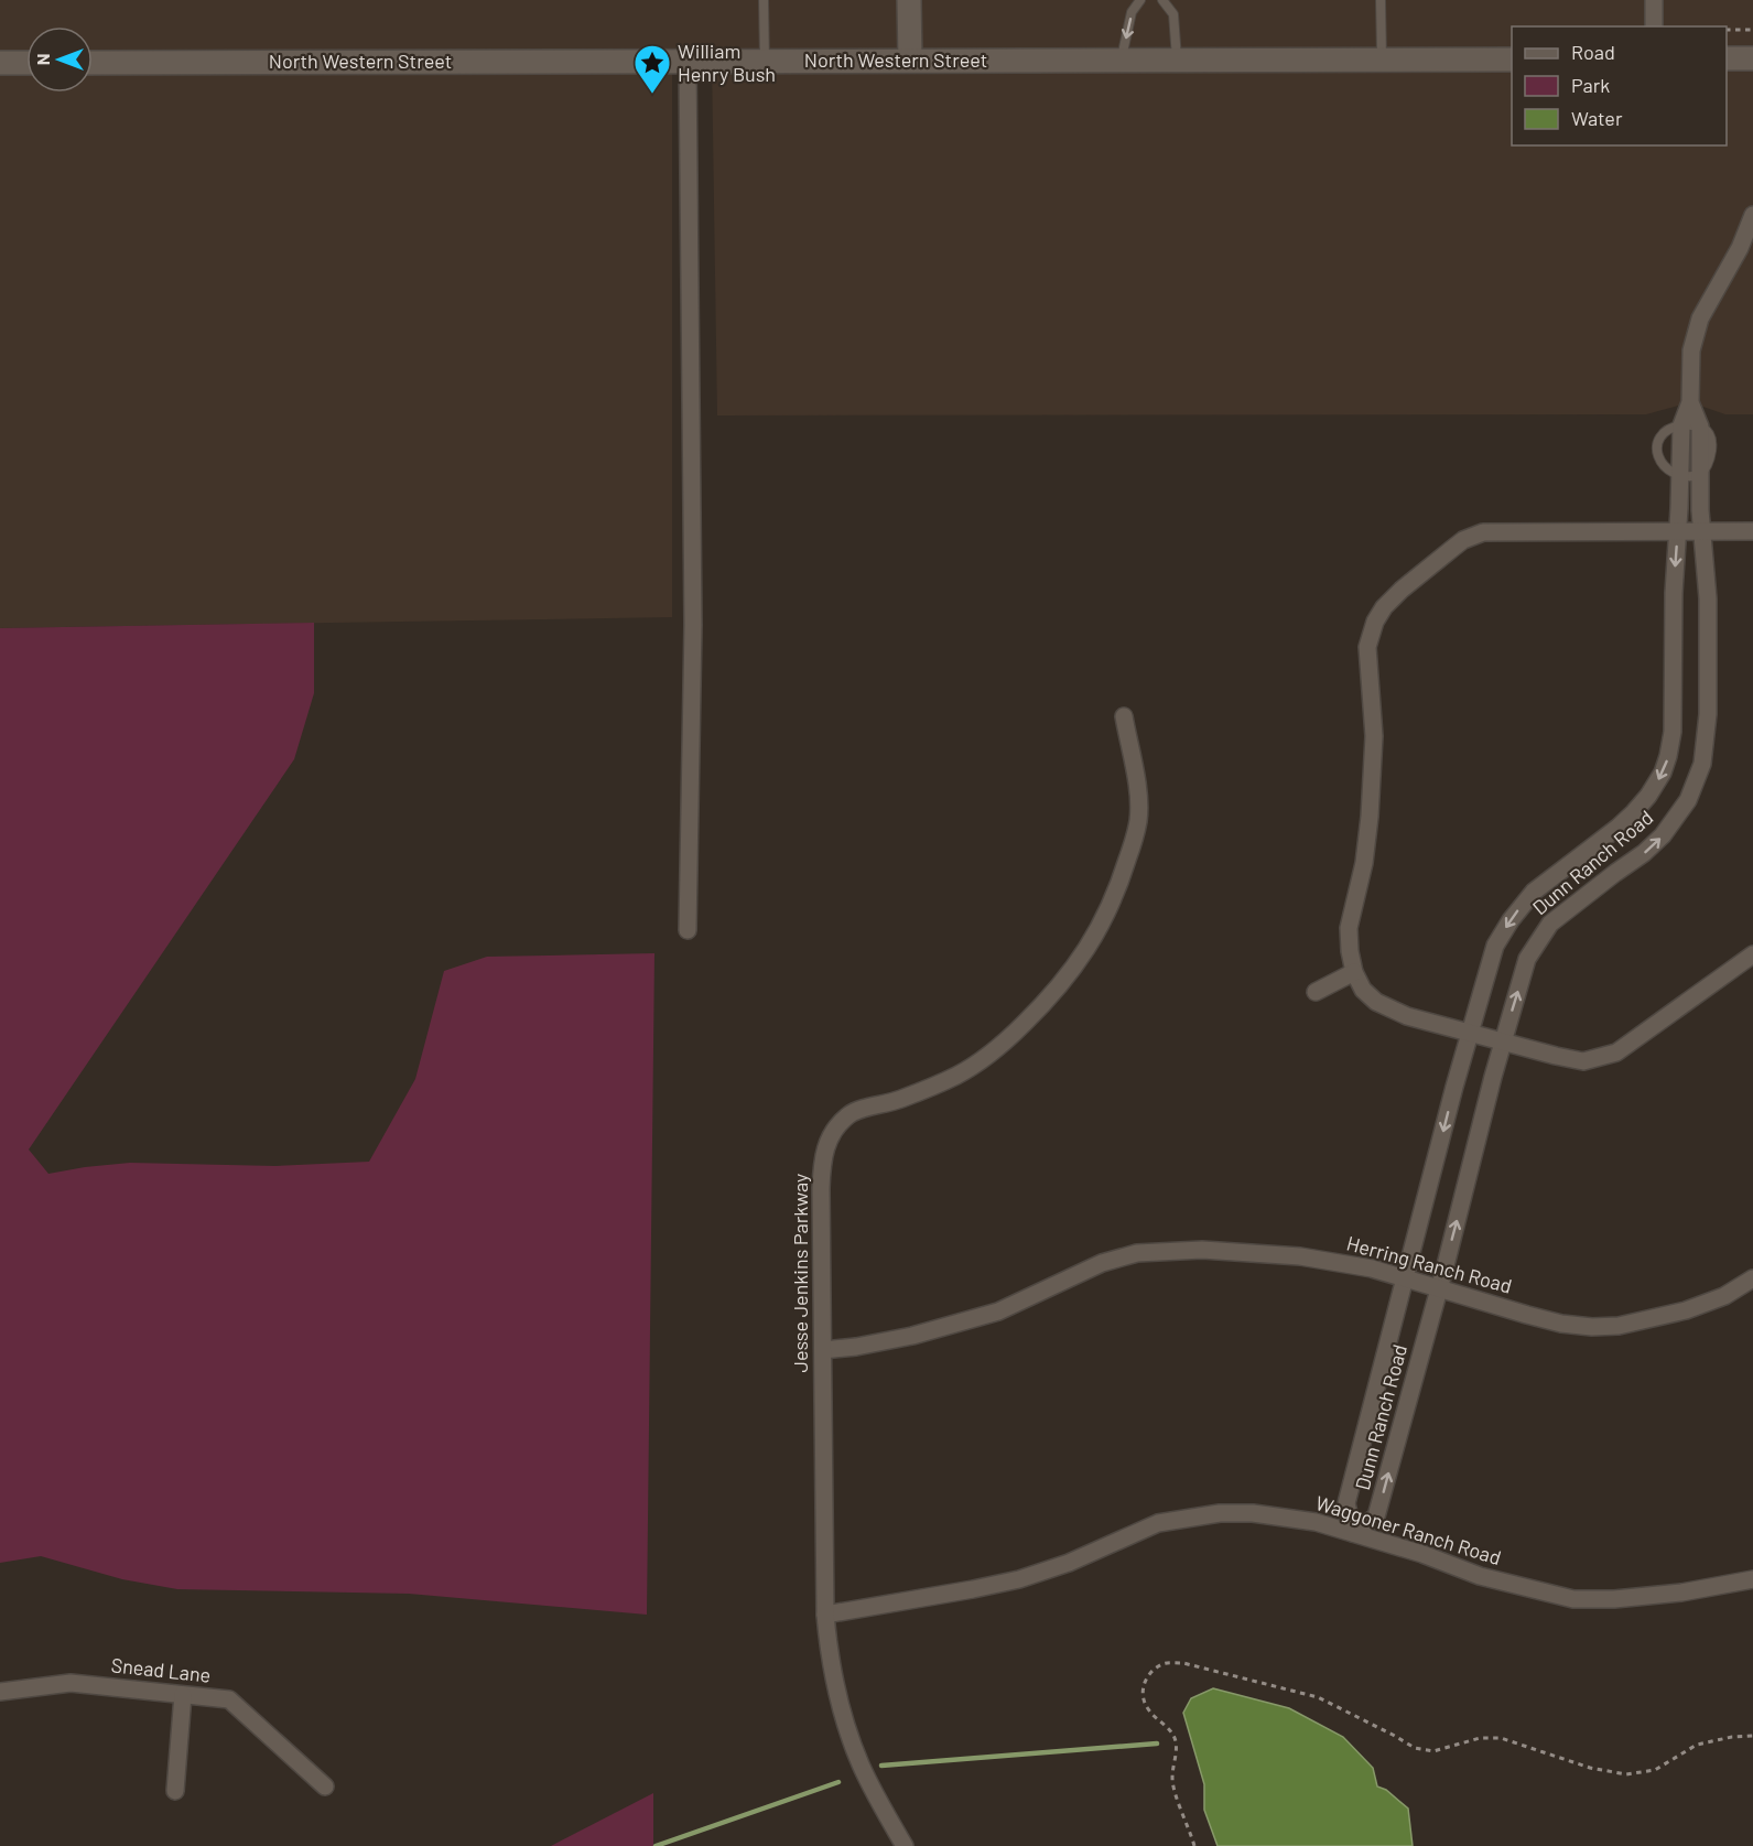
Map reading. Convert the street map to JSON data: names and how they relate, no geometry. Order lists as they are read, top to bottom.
{
  "streets": {
    "main road": ["North Western Street"],
    "street": [
      "Dunn Ranch Road",
      "Herring Ranch Road",
      "Jesse Jenkins Parkway",
      "Waggoner Ranch Road",
      "Snead Lane"
    ]
  },
  "crossings": [
    ["Dunn Ranch Road", "Herring Ranch Road"],
    ["Dunn Ranch Road", "Waggoner Ranch Road"],
    ["Herring Ranch Road", "Jesse Jenkins Parkway"],
    ["Jesse Jenkins Parkway", "Waggoner Ranch Road"]
  ],
  "places": {
    "place": ["William Henry Bush"]
  },
  "legend": ["Road", "Park", "Water"],
  "north": "left"
}
